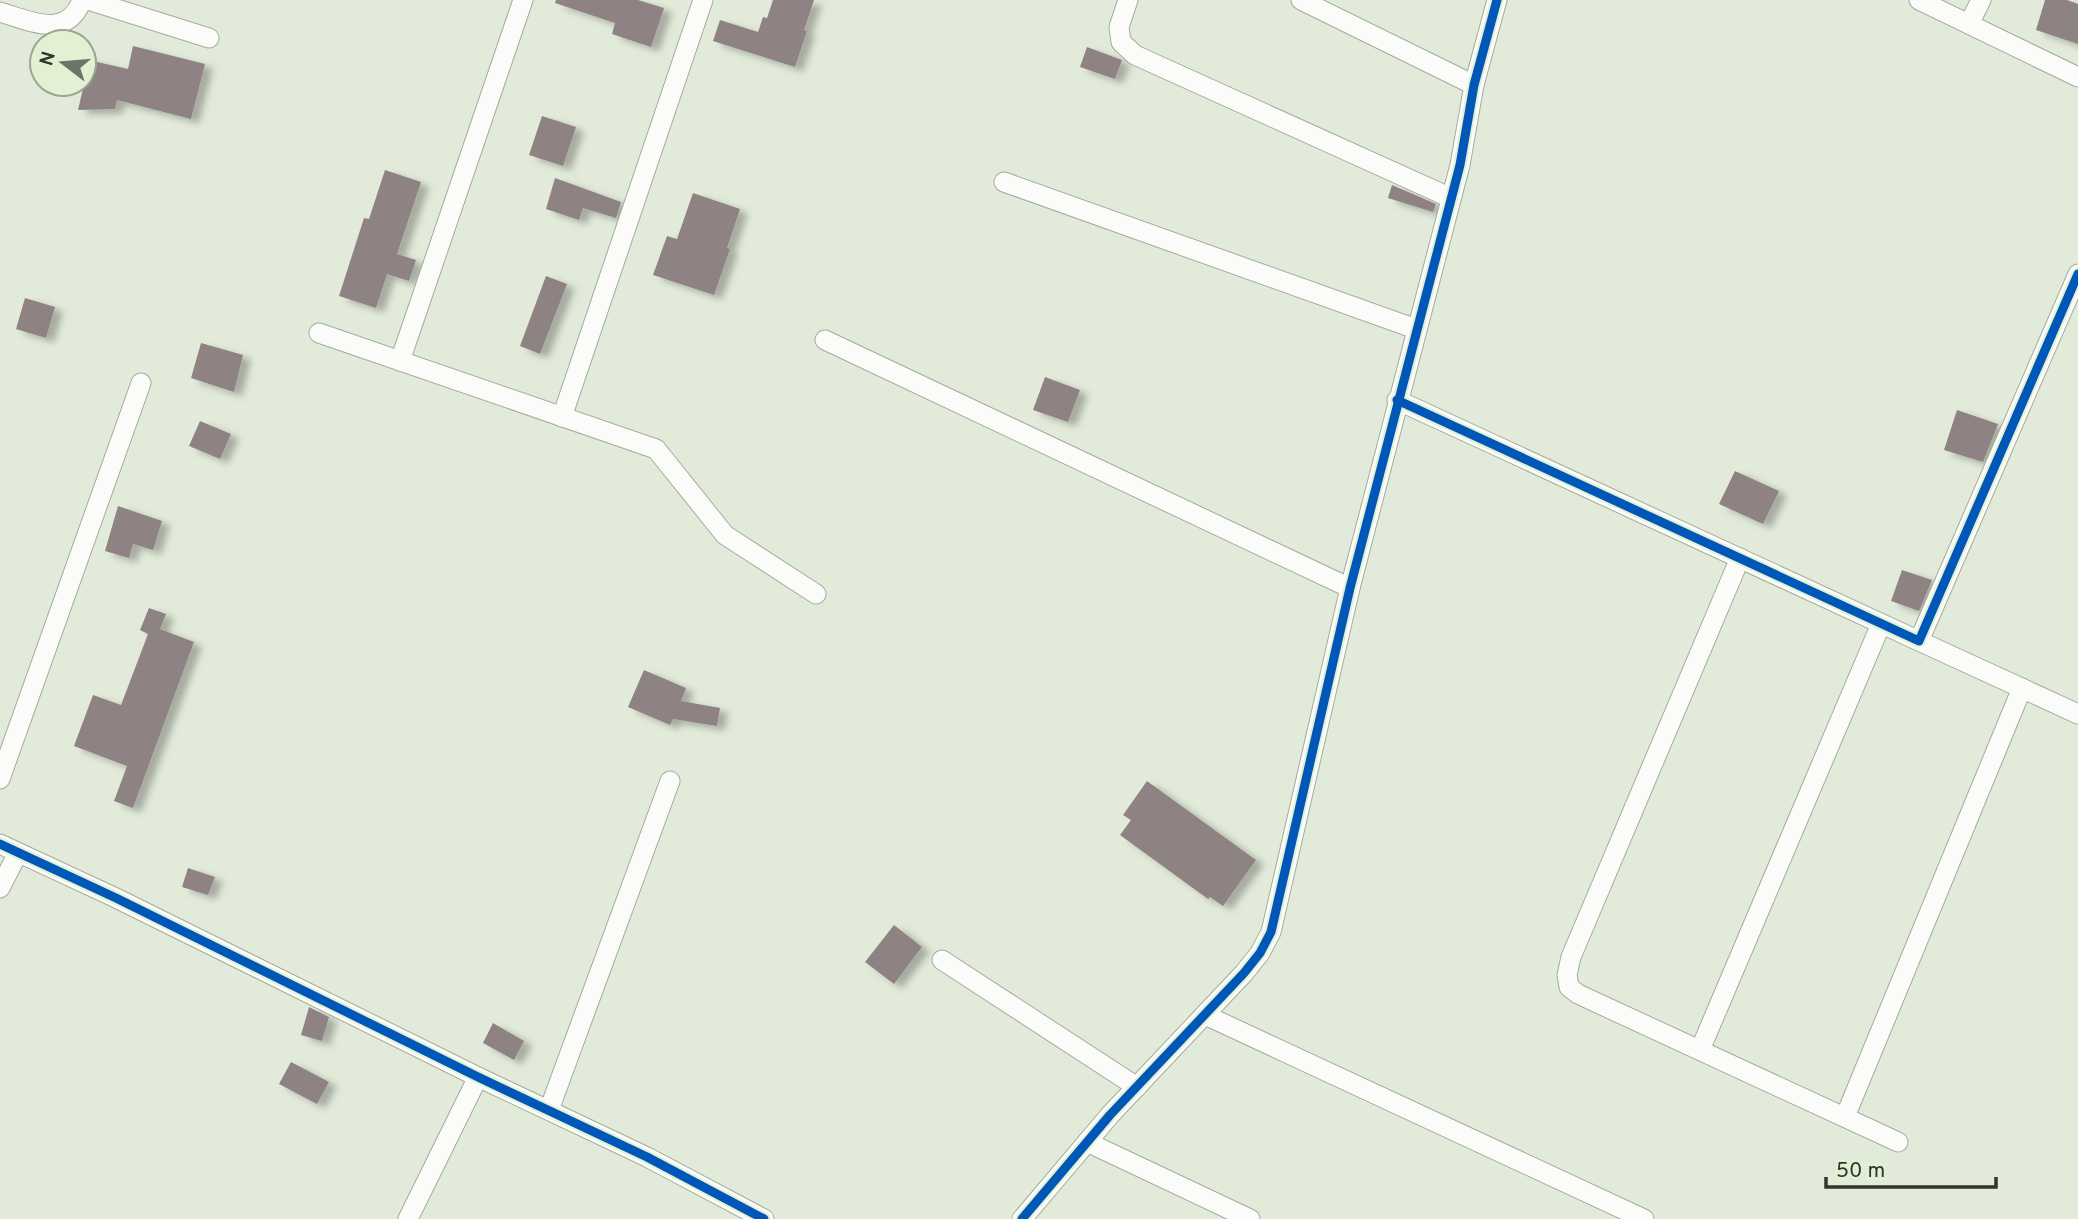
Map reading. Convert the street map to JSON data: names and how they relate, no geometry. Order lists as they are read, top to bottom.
{
  "scale_bar": "50 m",
  "north": "left"
}
